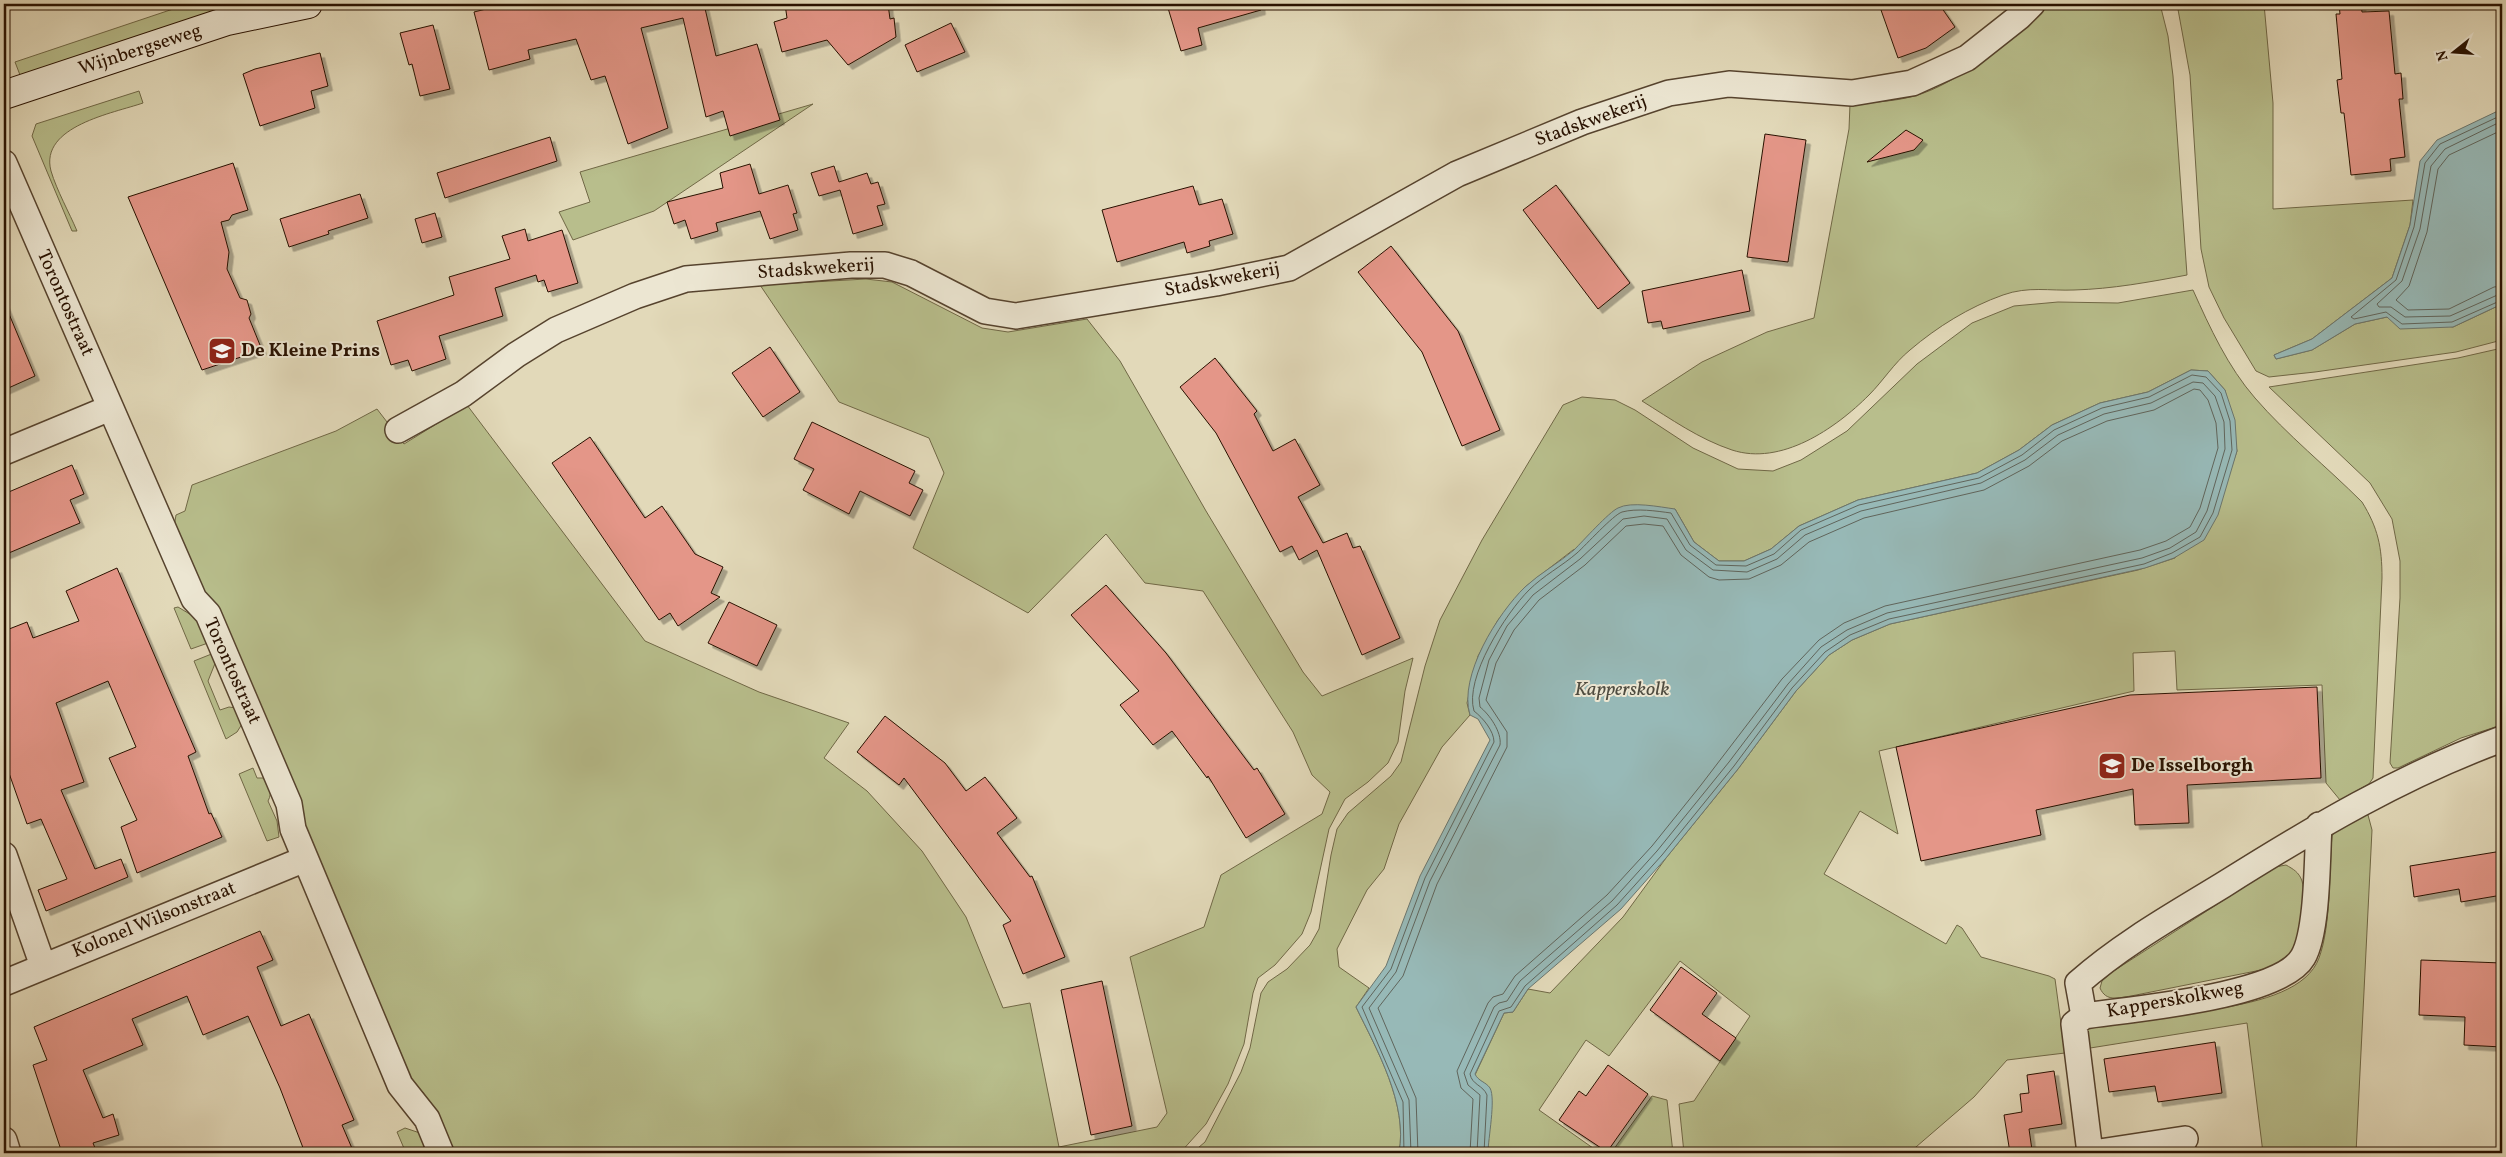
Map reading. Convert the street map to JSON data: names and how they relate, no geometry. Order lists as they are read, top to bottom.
{
  "streets": {
    "street": [
      "Wijnbergseweg",
      "Stadskwekerij",
      "Torontostraat",
      "Kolonel Wilsonstraat",
      "Kapperskolkweg"
    ]
  },
  "crossings": [
    ["Torontostraat", "Kolonel Wilsonstraat"]
  ],
  "water": ["Kapperskolk"],
  "places": {
    "school or university": ["De Kleine Prins", "De Isselborgh"]
  },
  "north": "left"
}
